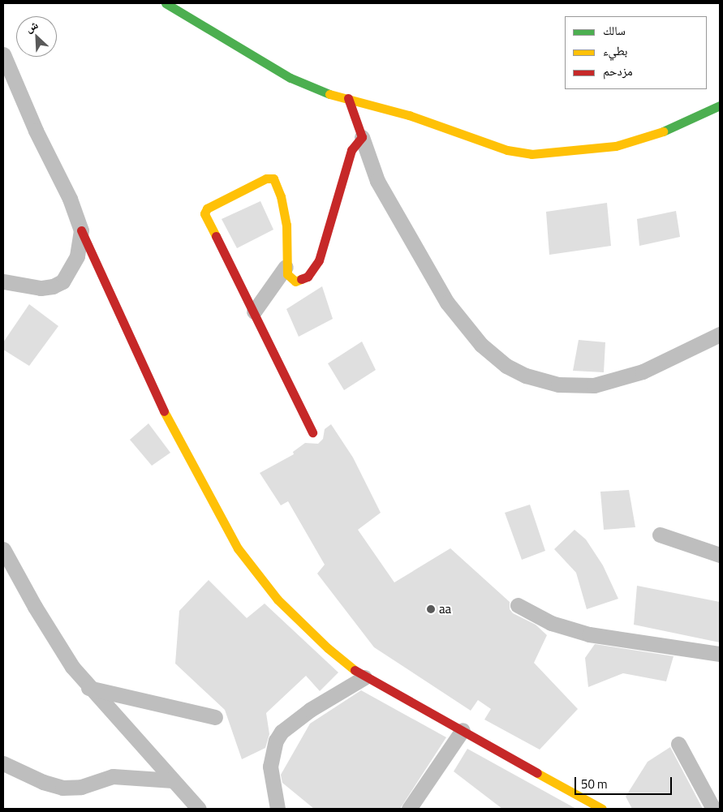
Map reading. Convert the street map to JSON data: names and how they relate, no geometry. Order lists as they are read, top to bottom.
{
  "places": ["aa"],
  "legend": ["سالك", "بطيء", "مزدحم"],
  "scale_bar": "50 m",
  "north": "top left"
}
